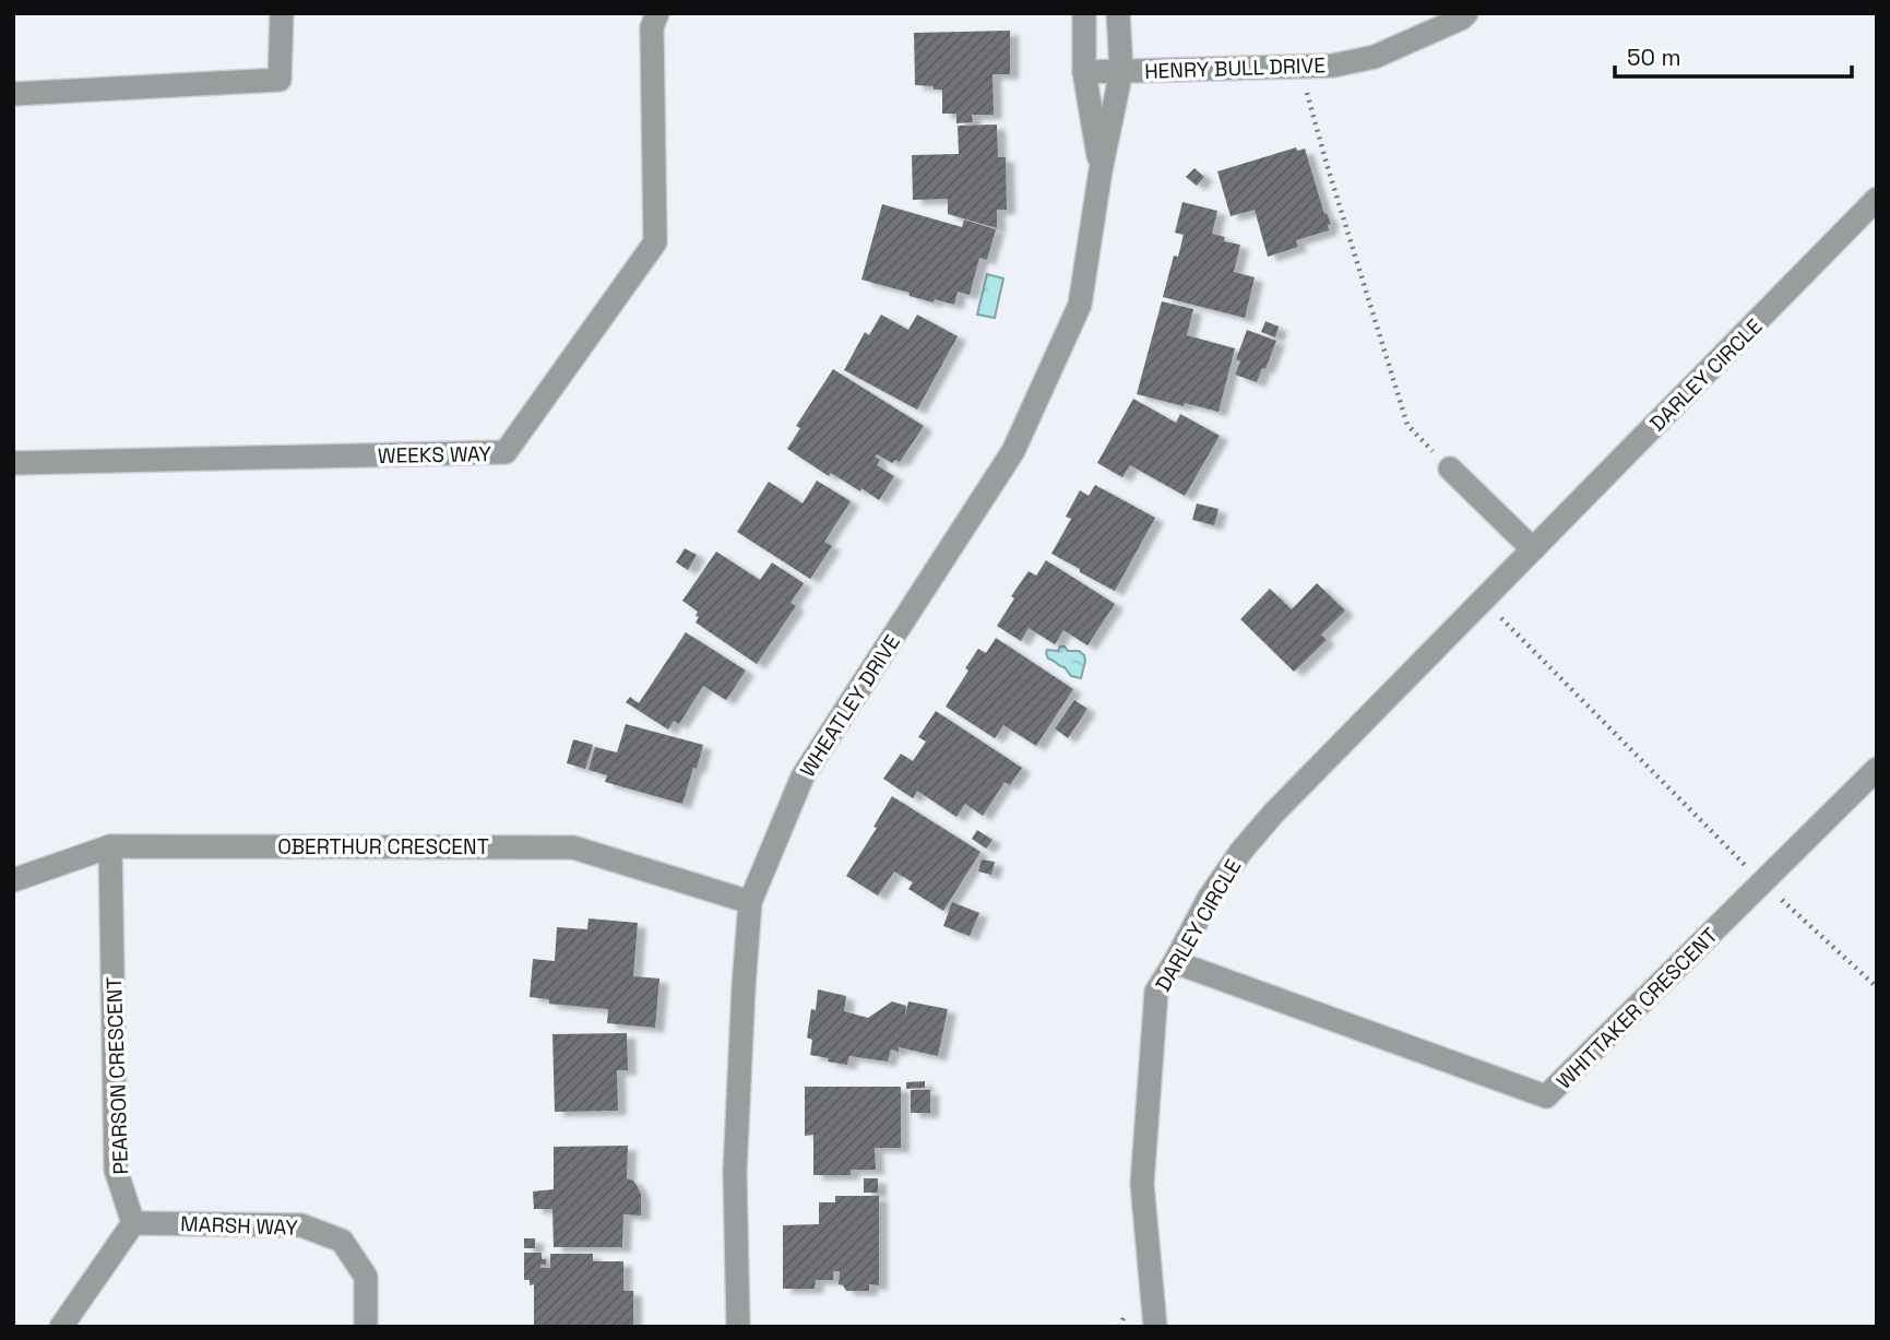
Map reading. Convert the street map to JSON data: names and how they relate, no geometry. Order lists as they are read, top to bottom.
{
  "streets": {
    "street": [
      "HENRY BULL DRIVE",
      "DARLEY CIRCLE",
      "WEEKS WAY",
      "WHEATLEY DRIVE",
      "OBERTHUR CRESCENT",
      "WHITTAKER CRESCENT",
      "PEARSON CRESCENT",
      "MARSH WAY"
    ]
  },
  "crossings": [
    ["HENRY BULL DRIVE", "WHEATLEY DRIVE"],
    ["DARLEY CIRCLE", "WHITTAKER CRESCENT"],
    ["WHEATLEY DRIVE", "OBERTHUR CRESCENT"],
    ["OBERTHUR CRESCENT", "PEARSON CRESCENT"],
    ["PEARSON CRESCENT", "MARSH WAY"]
  ],
  "scale_bar": "50 m"
}
